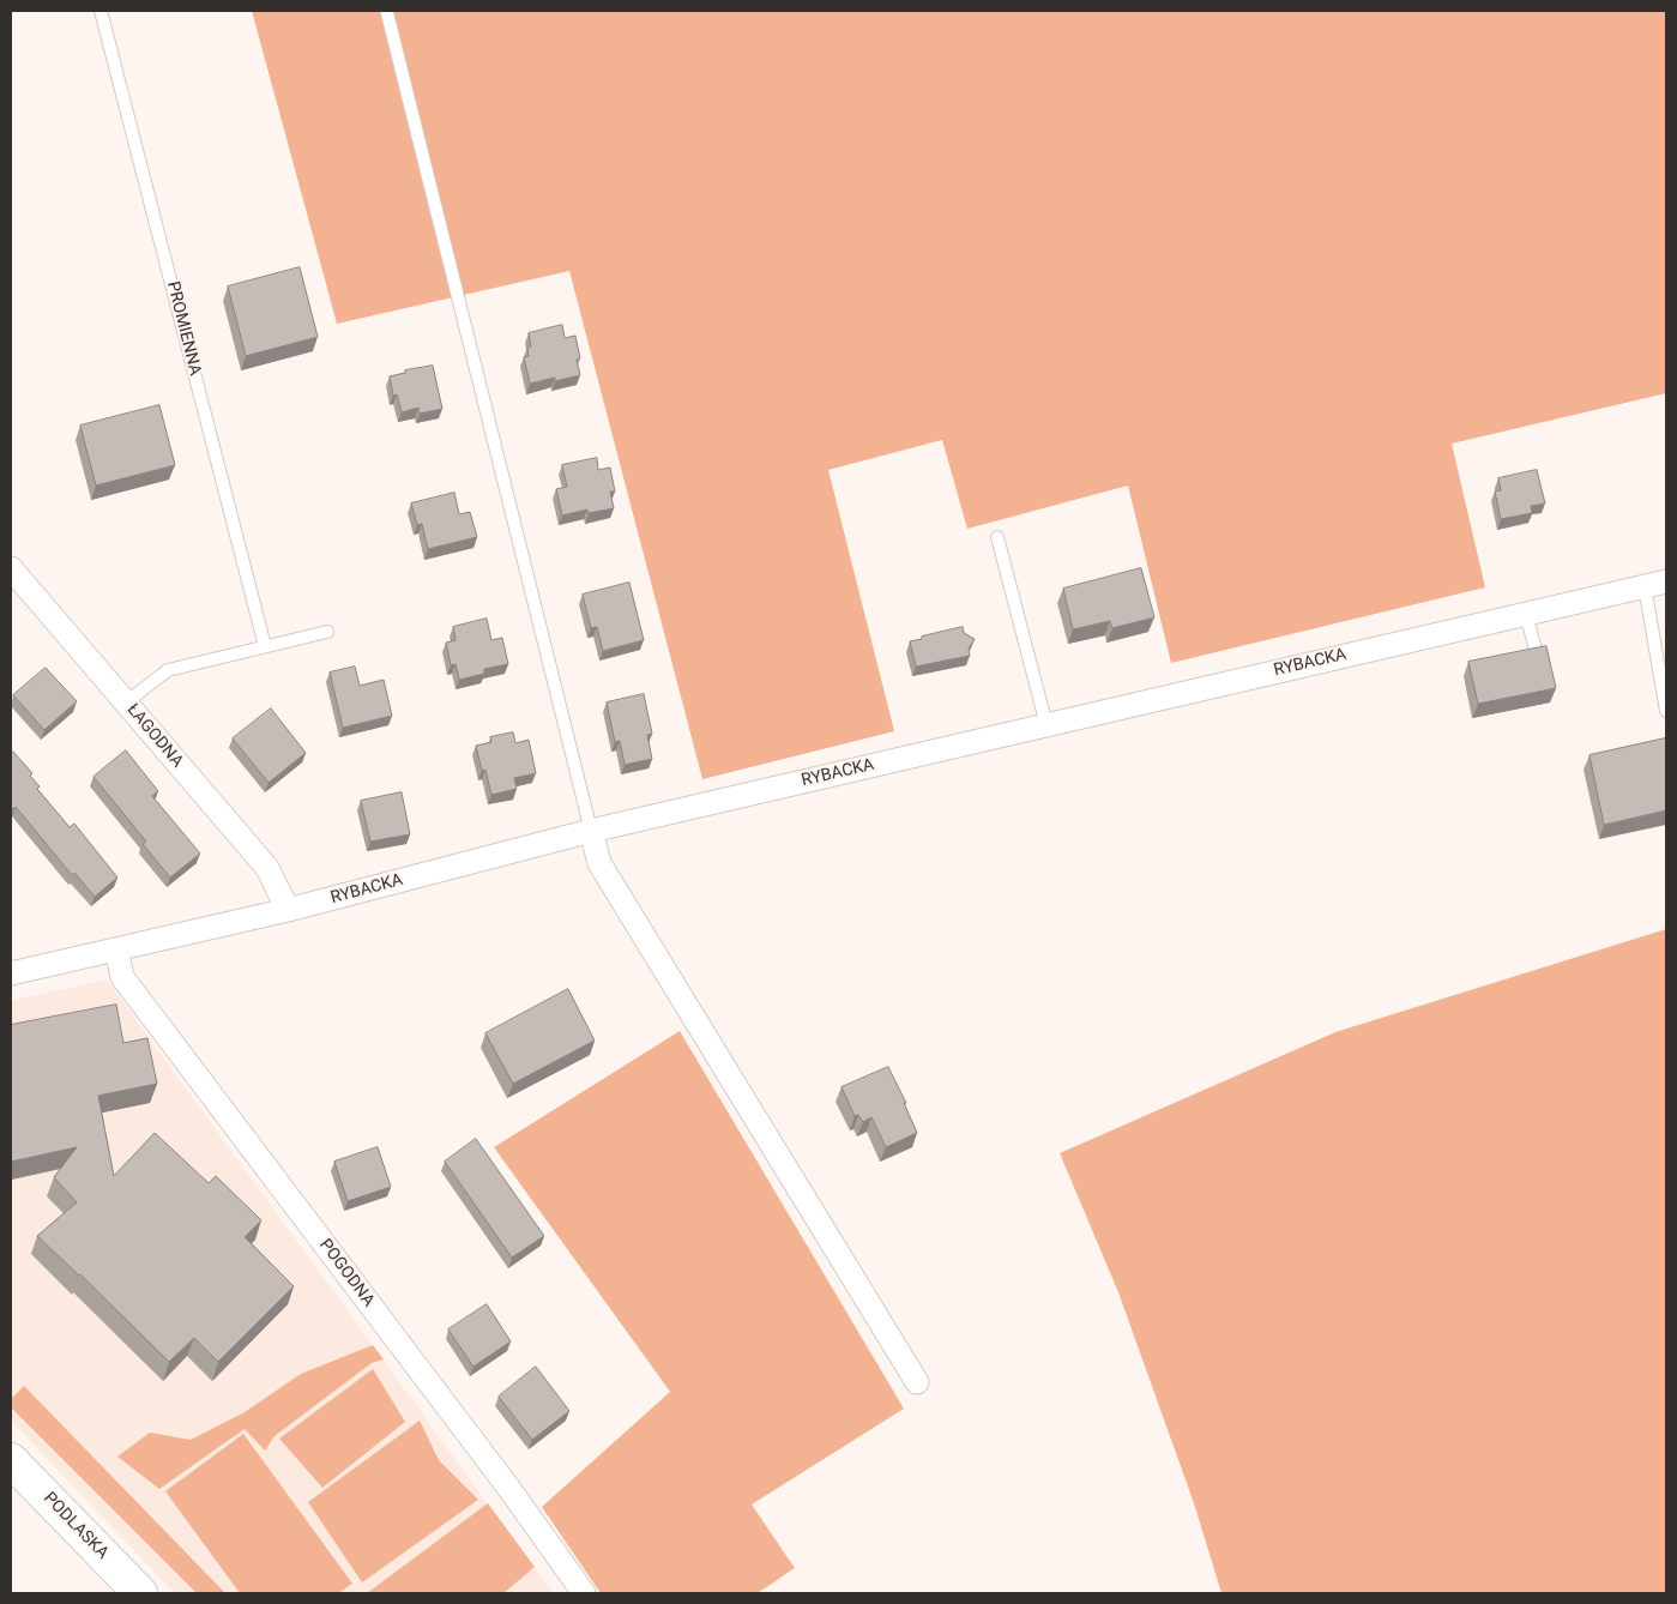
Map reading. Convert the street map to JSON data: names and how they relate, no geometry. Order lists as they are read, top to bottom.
{
  "streets": {
    "street": [
      "RYBACKA",
      "ŁAGODNA",
      "POGODNA",
      "PODLASKA"
    ],
    "lane": ["PROMIENNA"]
  },
  "crossings": [
    ["RYBACKA", "ŁAGODNA"],
    ["RYBACKA", "POGODNA"]
  ]
}
